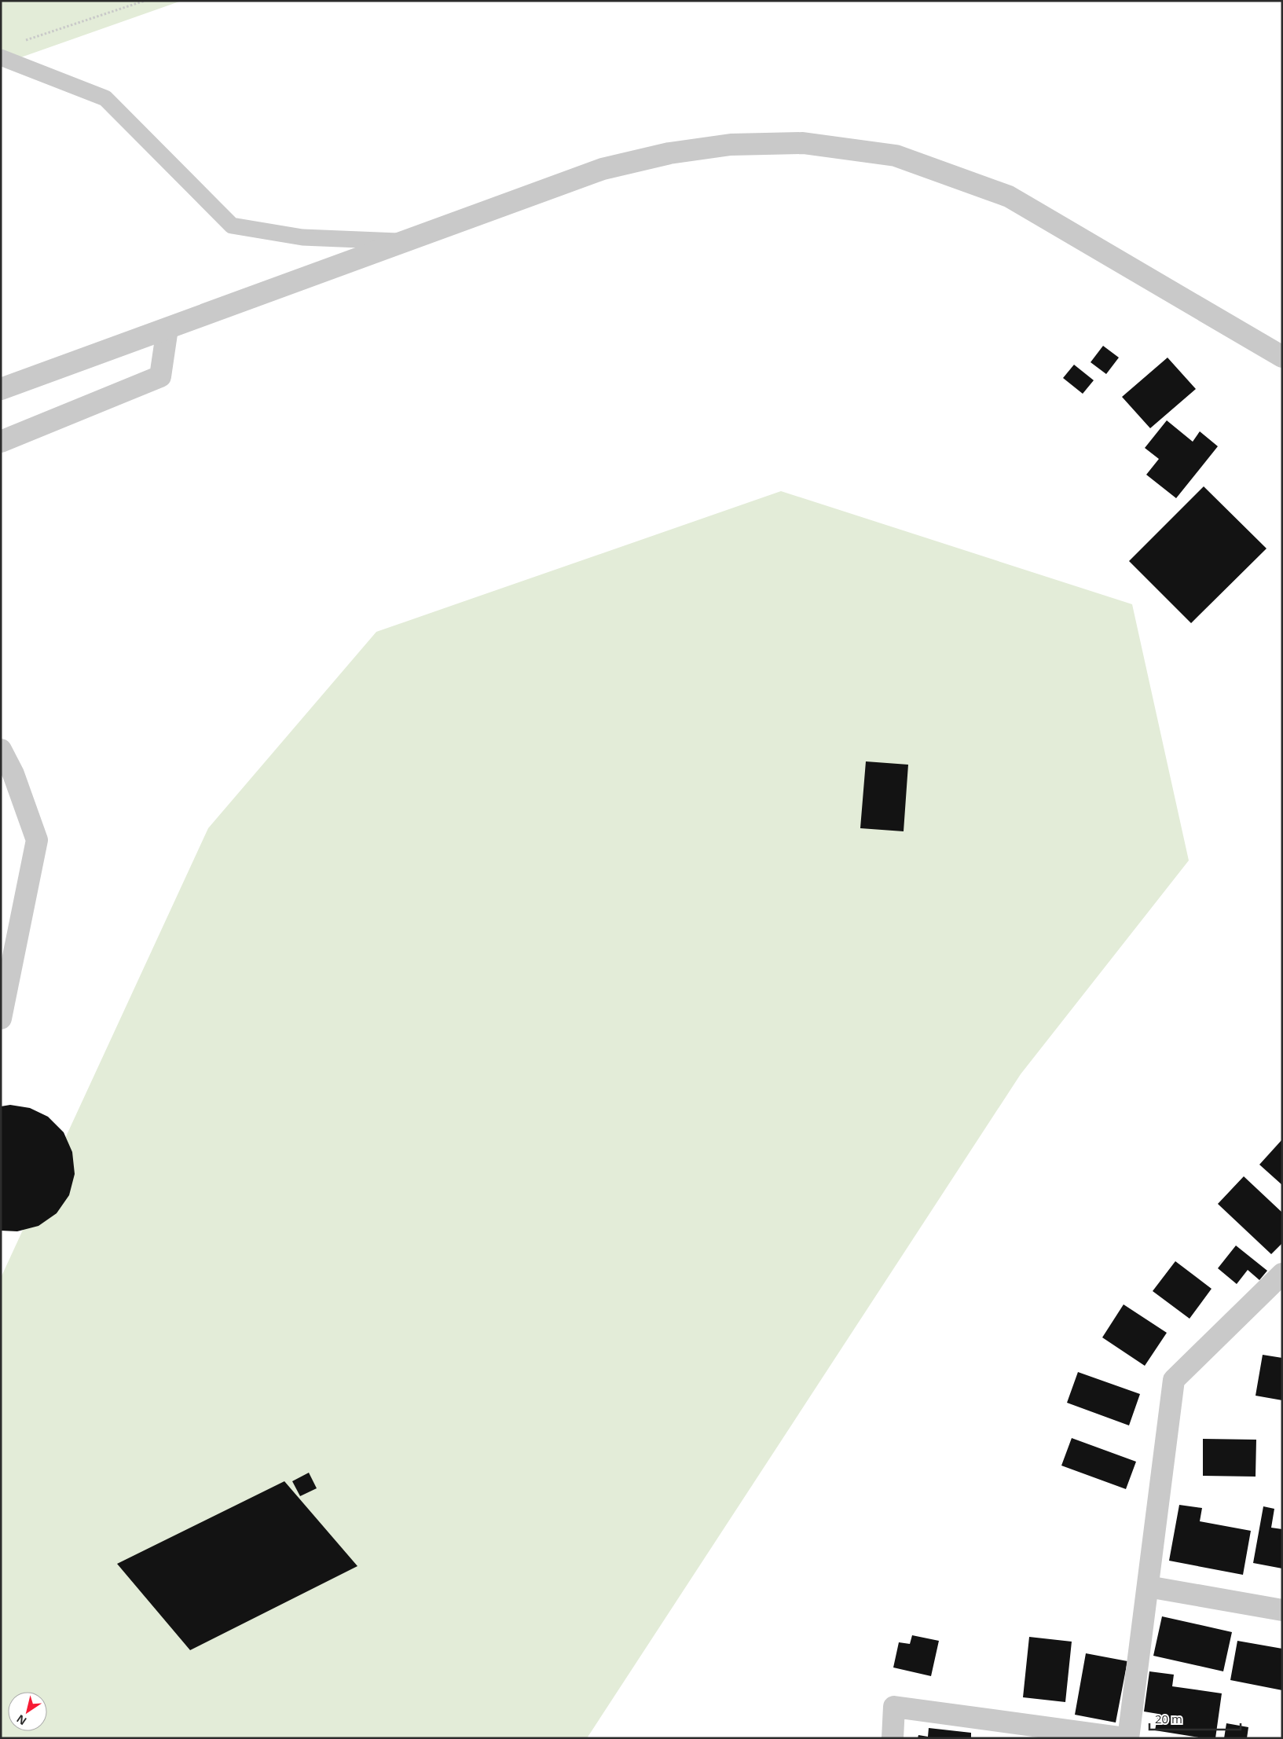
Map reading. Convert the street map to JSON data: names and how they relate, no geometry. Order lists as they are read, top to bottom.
{
  "scale_bar": "20 m",
  "north": "bottom left"
}
